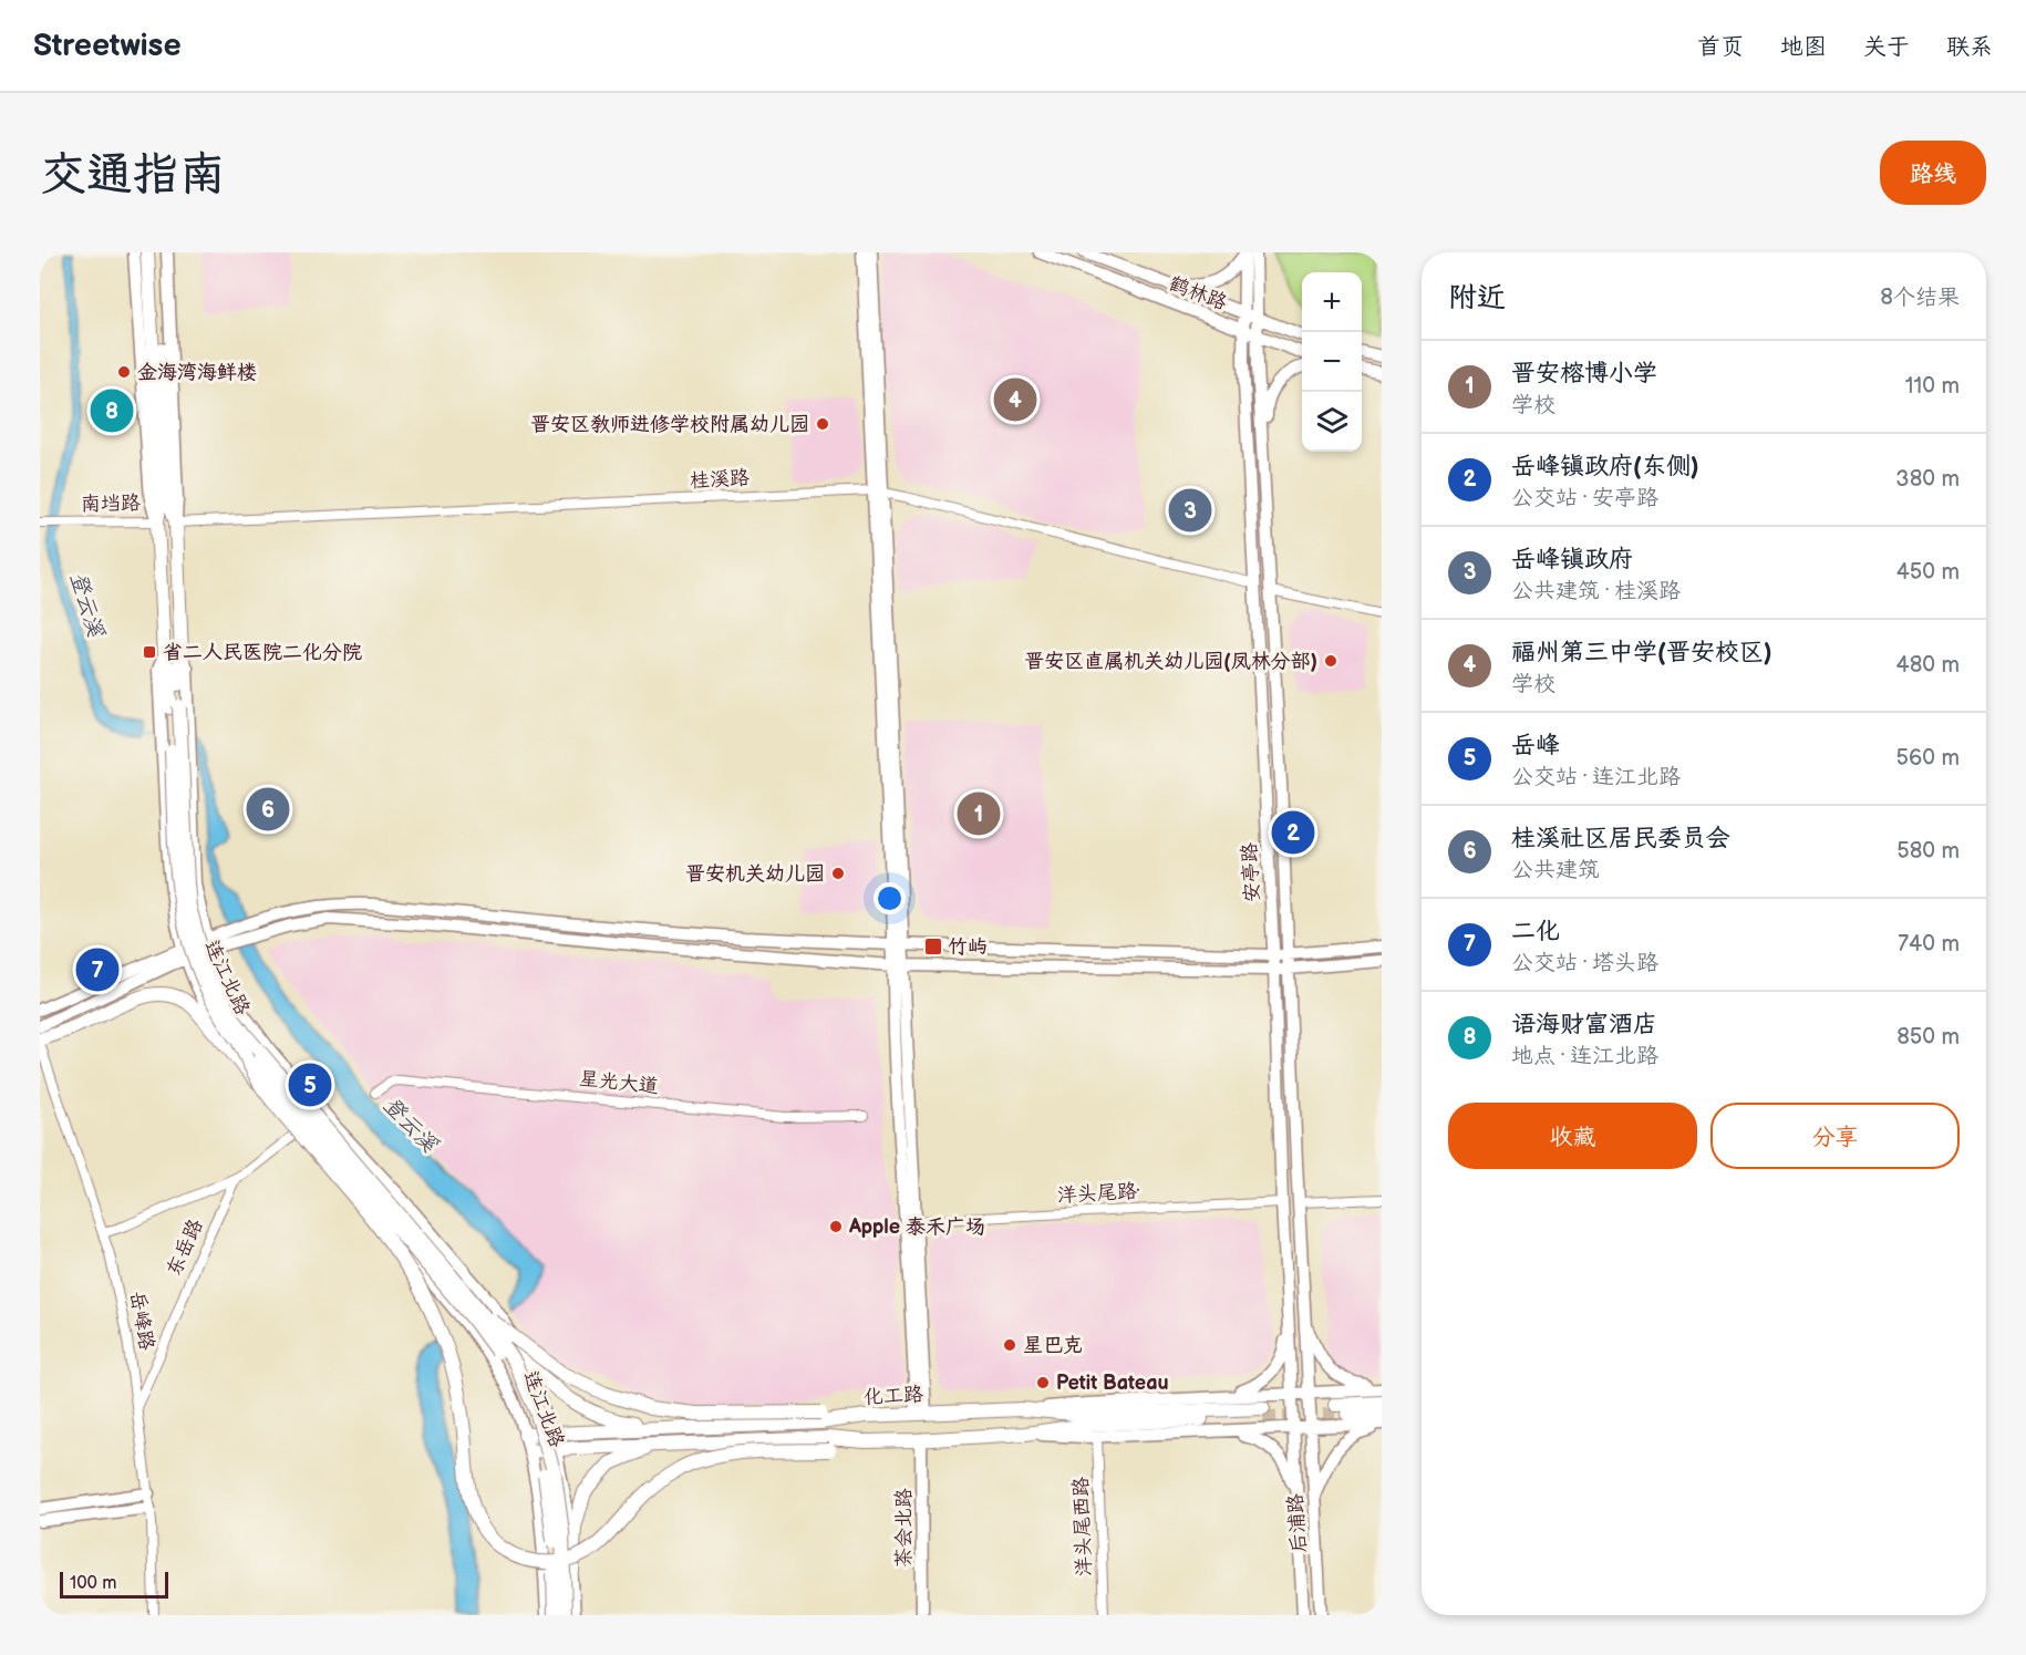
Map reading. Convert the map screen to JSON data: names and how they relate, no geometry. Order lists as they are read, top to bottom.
{
  "streets": {
    "highway": ["连江北路", "化工路"],
    "main road": [
      "鹤林路",
      "安亭路",
      "后浦路",
      "茶会北路"
    ],
    "street": [
      "桂溪路",
      "南垱路",
      "星光大道",
      "洋头尾路·",
      "东岳路",
      "岳峰路",
      "洋头尾西路"
    ]
  },
  "crossings": [
    ["鹤林路", "安亭路"],
    ["桂溪路", "安亭路"],
    ["桂溪路", "连江北路"],
    ["南垱路", "连江北路"],
    ["安亭路", "洋头尾路·"],
    ["安亭路", "后浦路"],
    ["东岳路", "岳峰路"],
    ["化工路", "茶会北路"]
  ],
  "water": ["登云溪"],
  "places": {
    "other": [
      "金海湾海鲜楼",
      "晋安区教师进修学校附属幼儿园",
      "晋安区直属机关幼儿园(凤林分部)",
      "晋安机关幼儿园",
      "Apple 泰禾广场",
      "星巴克",
      "Petit Bateau"
    ],
    "transit": ["省二人民医院二化分院", "竹屿"]
  },
  "scale_bar": "100 m",
  "page": {
    "header": "Streetwise",
    "nav": [
      "首页",
      "地图",
      "关于",
      "联系"
    ],
    "buttons": [
      "路线",
      ["收藏", "分享"]
    ],
    "title": "交通指南",
    "heading": ["附近", "8个结果"],
    "map_buttons": ["+", "−"],
    "list": [
      {
        "mark": "1",
        "name": "晋安榕博小学",
        "note": "学校",
        "value": "110 m"
      },
      {
        "mark": "2",
        "name": "岳峰镇政府(东侧)",
        "note": "公交站 · 安亭路",
        "value": "380 m"
      },
      {
        "mark": "3",
        "name": "岳峰镇政府",
        "note": "公共建筑 · 桂溪路",
        "value": "450 m"
      },
      {
        "mark": "4",
        "name": "福州第三中学(晋安校区)",
        "note": "学校",
        "value": "480 m"
      },
      {
        "mark": "5",
        "name": "岳峰",
        "note": "公交站 · 连江北路",
        "value": "560 m"
      },
      {
        "mark": "6",
        "name": "桂溪社区居民委员会",
        "note": "公共建筑",
        "value": "580 m"
      },
      {
        "mark": "7",
        "name": "二化",
        "note": "公交站 · 塔头路",
        "value": "740 m"
      },
      {
        "mark": "8",
        "name": "语海财富酒店",
        "note": "地点 · 连江北路",
        "value": "850 m"
      }
    ],
    "pins": [
      "4",
      "8",
      "3",
      "6",
      "1",
      "2",
      "7",
      "5"
    ],
    "scale": "100 m"
  }
}
